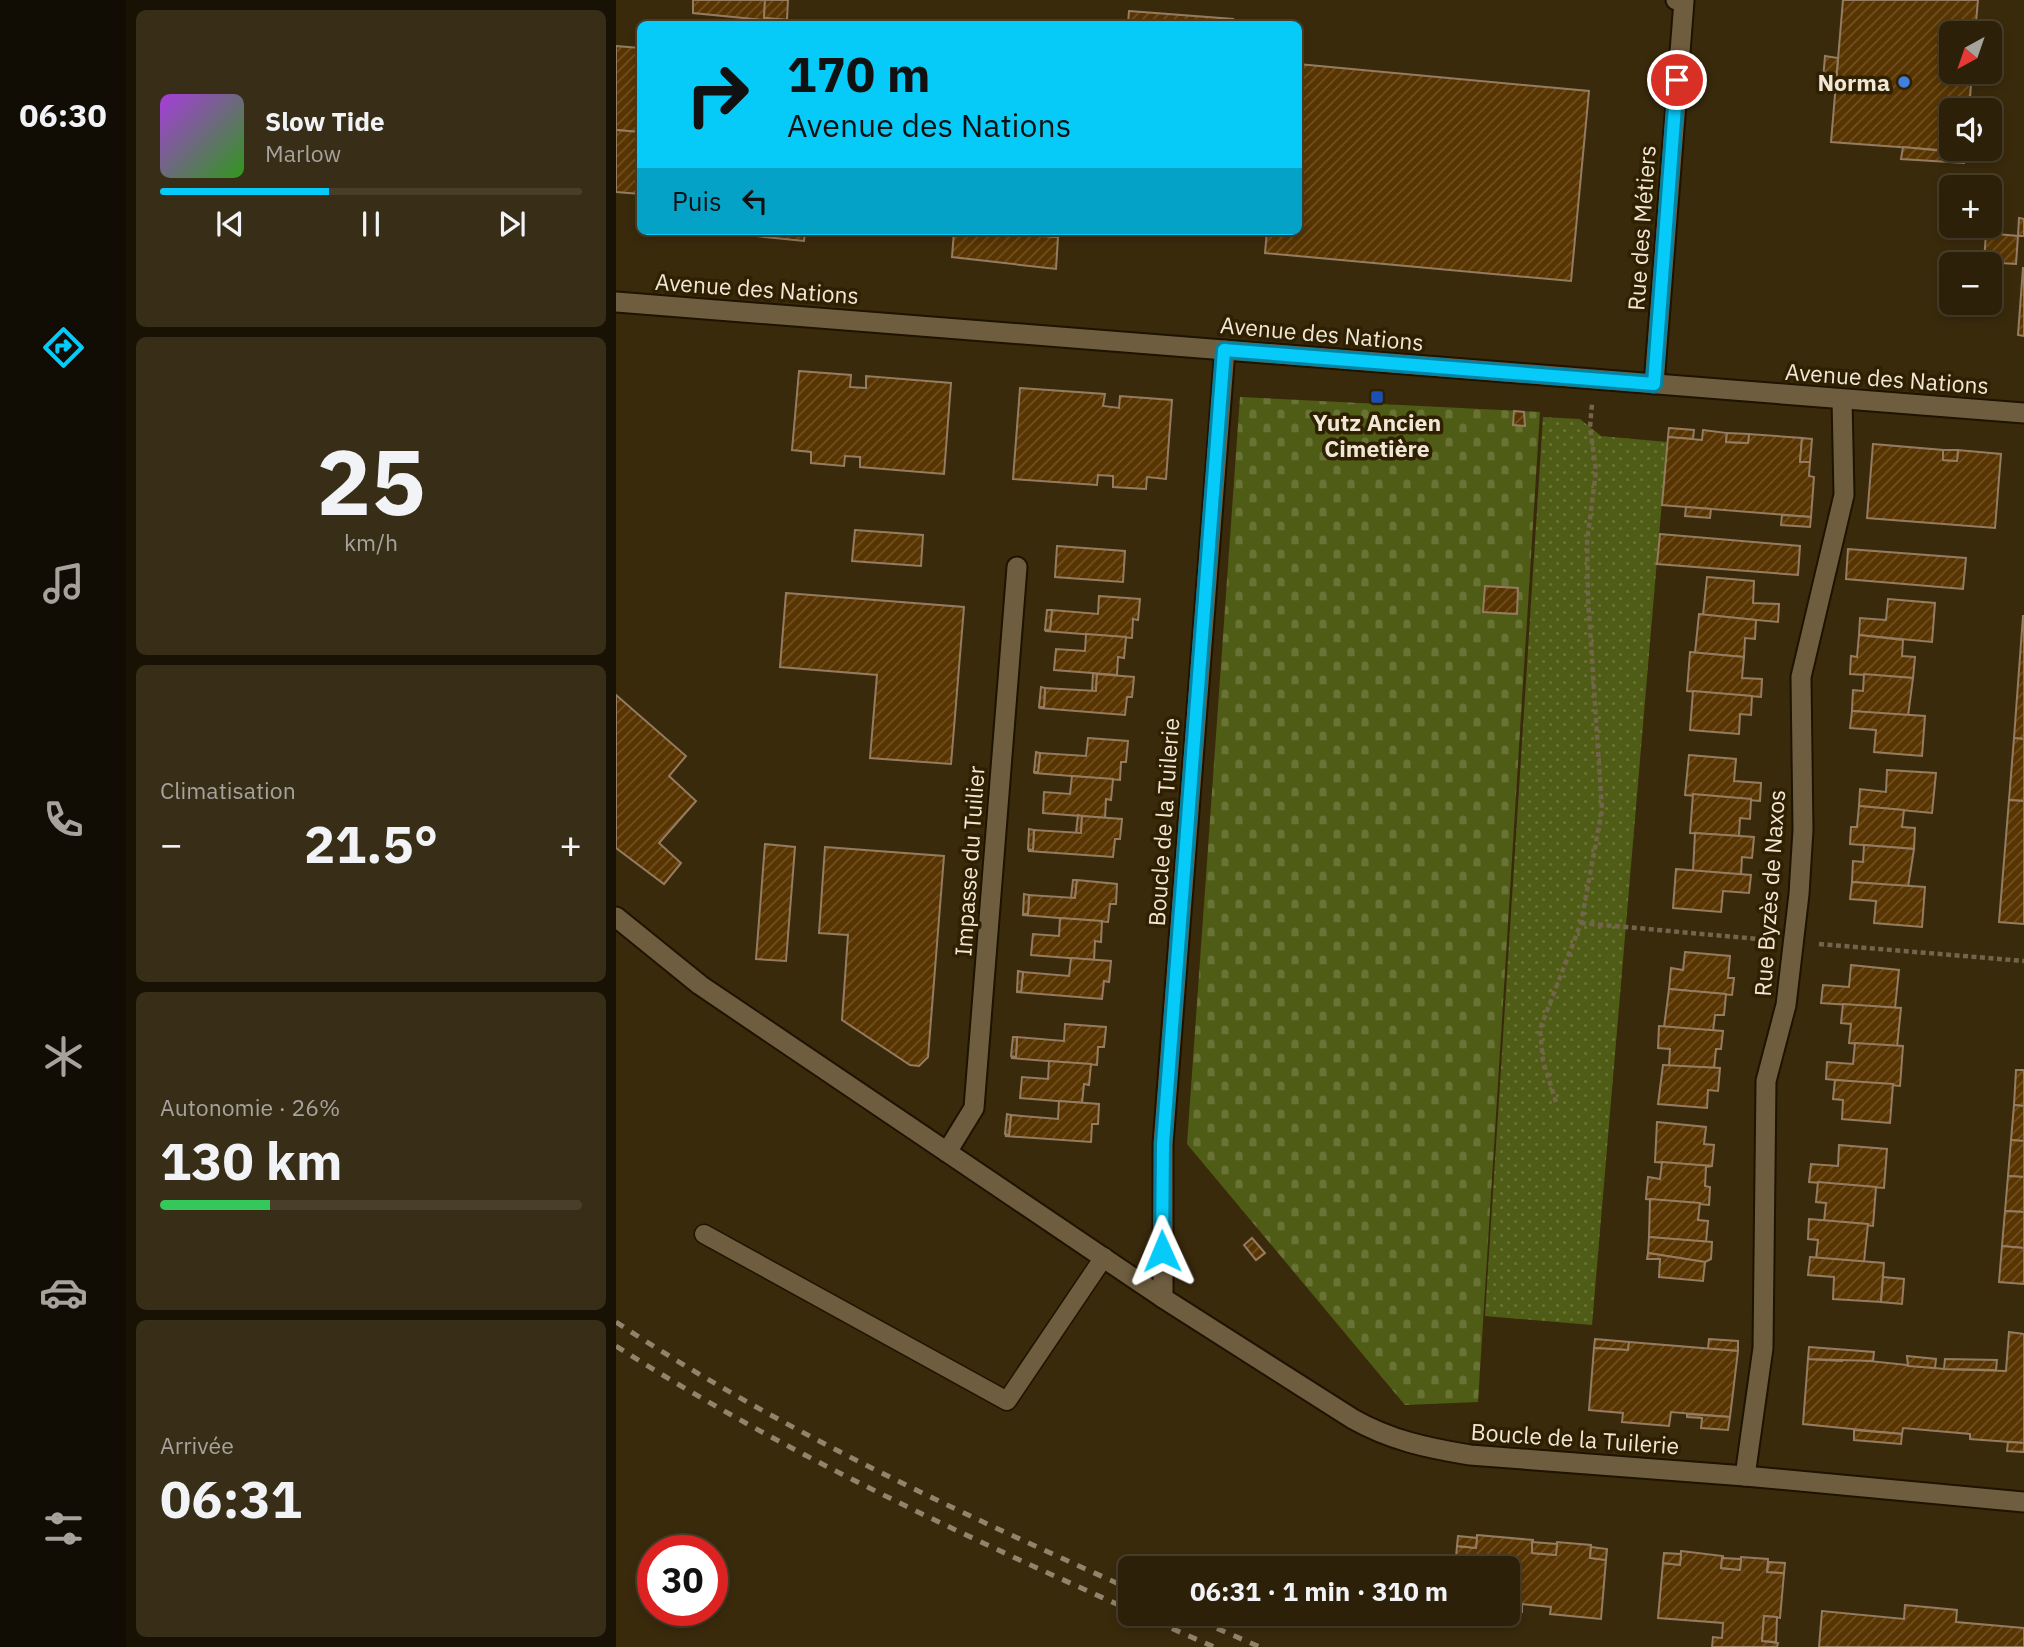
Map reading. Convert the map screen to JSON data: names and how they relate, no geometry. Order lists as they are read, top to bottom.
{
  "streets": {
    "street": [
      "Rue des Métiers",
      "Avenue des Nations",
      "Boucle de la Tuilerie",
      "Impasse du Tuilier",
      "Rue Byzès de Naxos"
    ]
  },
  "crossings": [
    ["Rue des Métiers", "Avenue des Nations"],
    ["Avenue des Nations", "Boucle de la Tuilerie"],
    ["Avenue des Nations", "Rue Byzès de Naxos"],
    ["Boucle de la Tuilerie", "Impasse du Tuilier"],
    ["Boucle de la Tuilerie", "Rue Byzès de Naxos"]
  ],
  "places": {
    "other": ["Norma"],
    "transit": ["Yutz Ancien Cimetière"]
  },
  "north": "bottom left",
  "page": {
    "tabs": "06:30",
    "map_buttons": ["+", "−"],
    "turn": ["170 m", "Avenue des Nations"],
    "song": ["Slow Tide", "Marlow"],
    "then": "Puis",
    "tile": [
      ["25", "km/h"],
      "Climatisation",
      ["Autonomie · 26%", "130 km"],
      ["Arrivée", "06:31"]
    ],
    "heat": ["−", "21.5°", "+"],
    "limit": "30",
    "trip": "06:31 · 1 min · 310 m"
  }
}
